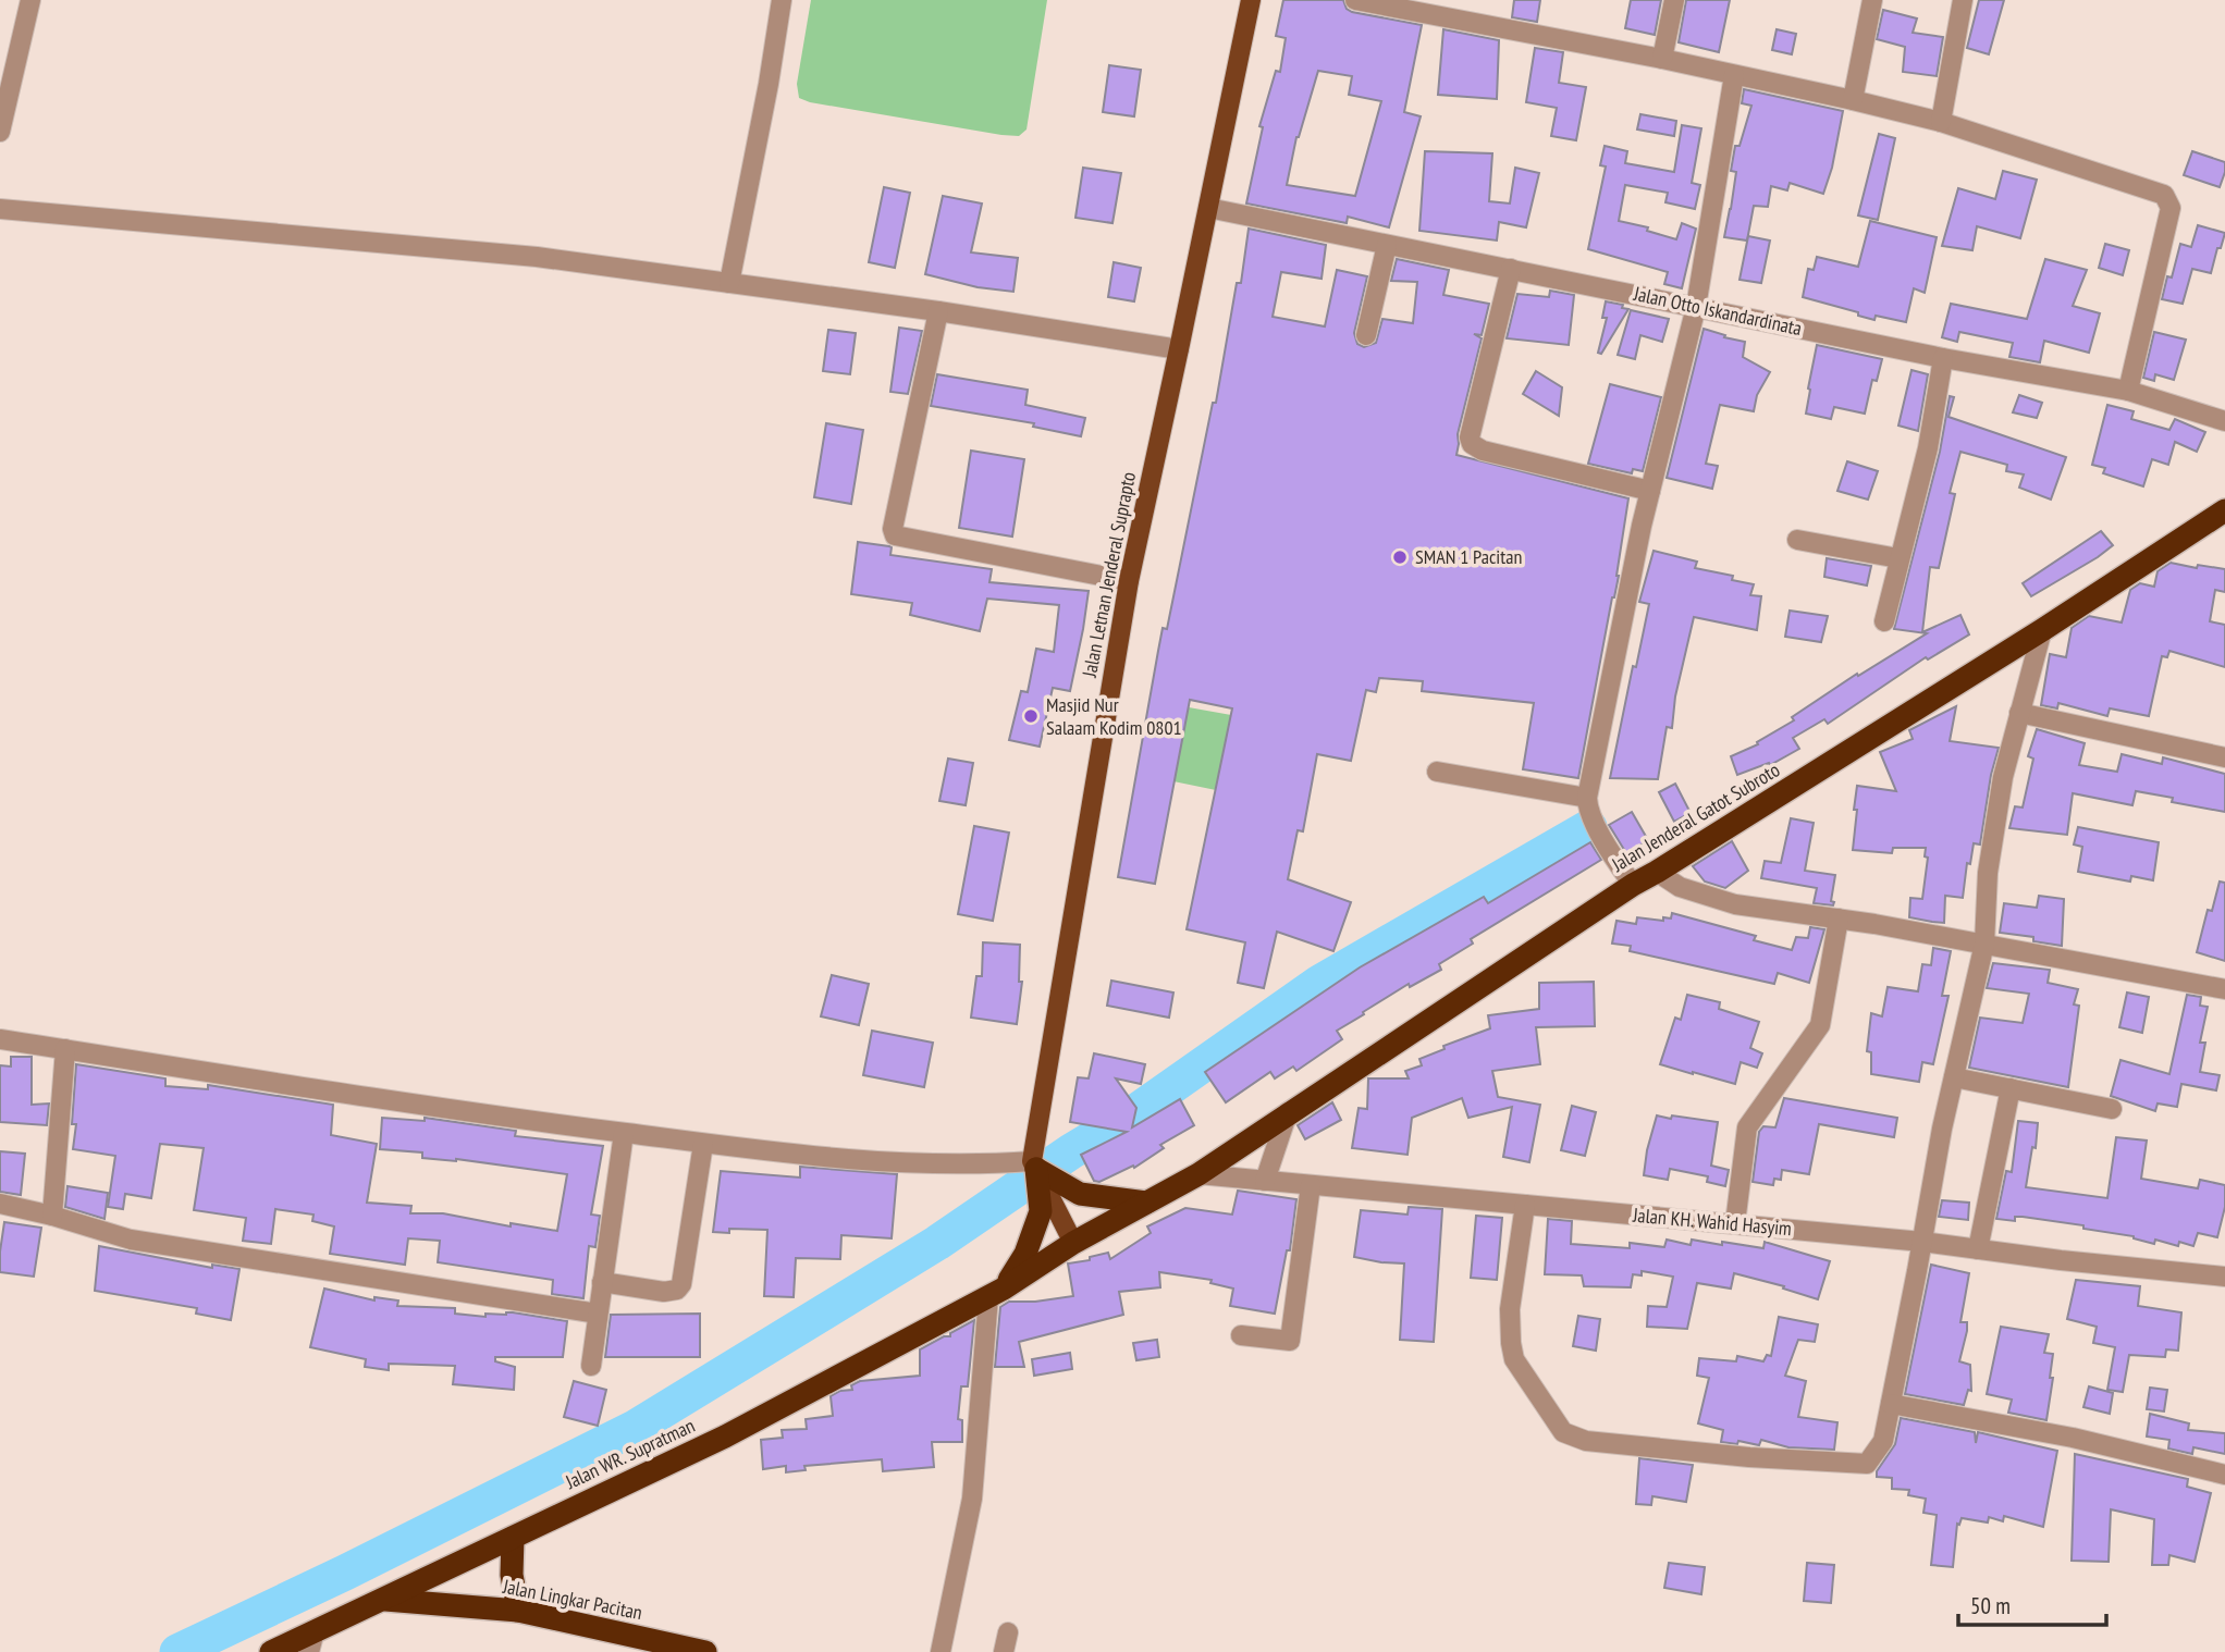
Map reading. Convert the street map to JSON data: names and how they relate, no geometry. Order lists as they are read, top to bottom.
{
  "streets": {
    "highway": ["Jalan Jenderal Gatot Subroto", "Jalan WR. Supratman", "Jalan Lingkar Pacitan"],
    "main road": ["Jalan Letnan Jenderal Suprapto"],
    "street": ["Jalan Otto Iskandardinata", "Jalan KH. Wahid Hasyim"]
  },
  "crossings": [
    ["Jalan Otto Iskandardinata", "Jalan Letnan Jenderal Suprapto"],
    ["Jalan Jenderal Gatot Subroto", "Jalan KH. Wahid Hasyim"],
    ["Jalan Jenderal Gatot Subroto", "Jalan WR. Supratman"],
    ["Jalan WR. Supratman", "Jalan Lingkar Pacitan"]
  ],
  "places": ["SMAN 1 Pacitan", "Masjid Nur Salaam Kodim 0801"],
  "scale_bar": "50 m"
}
